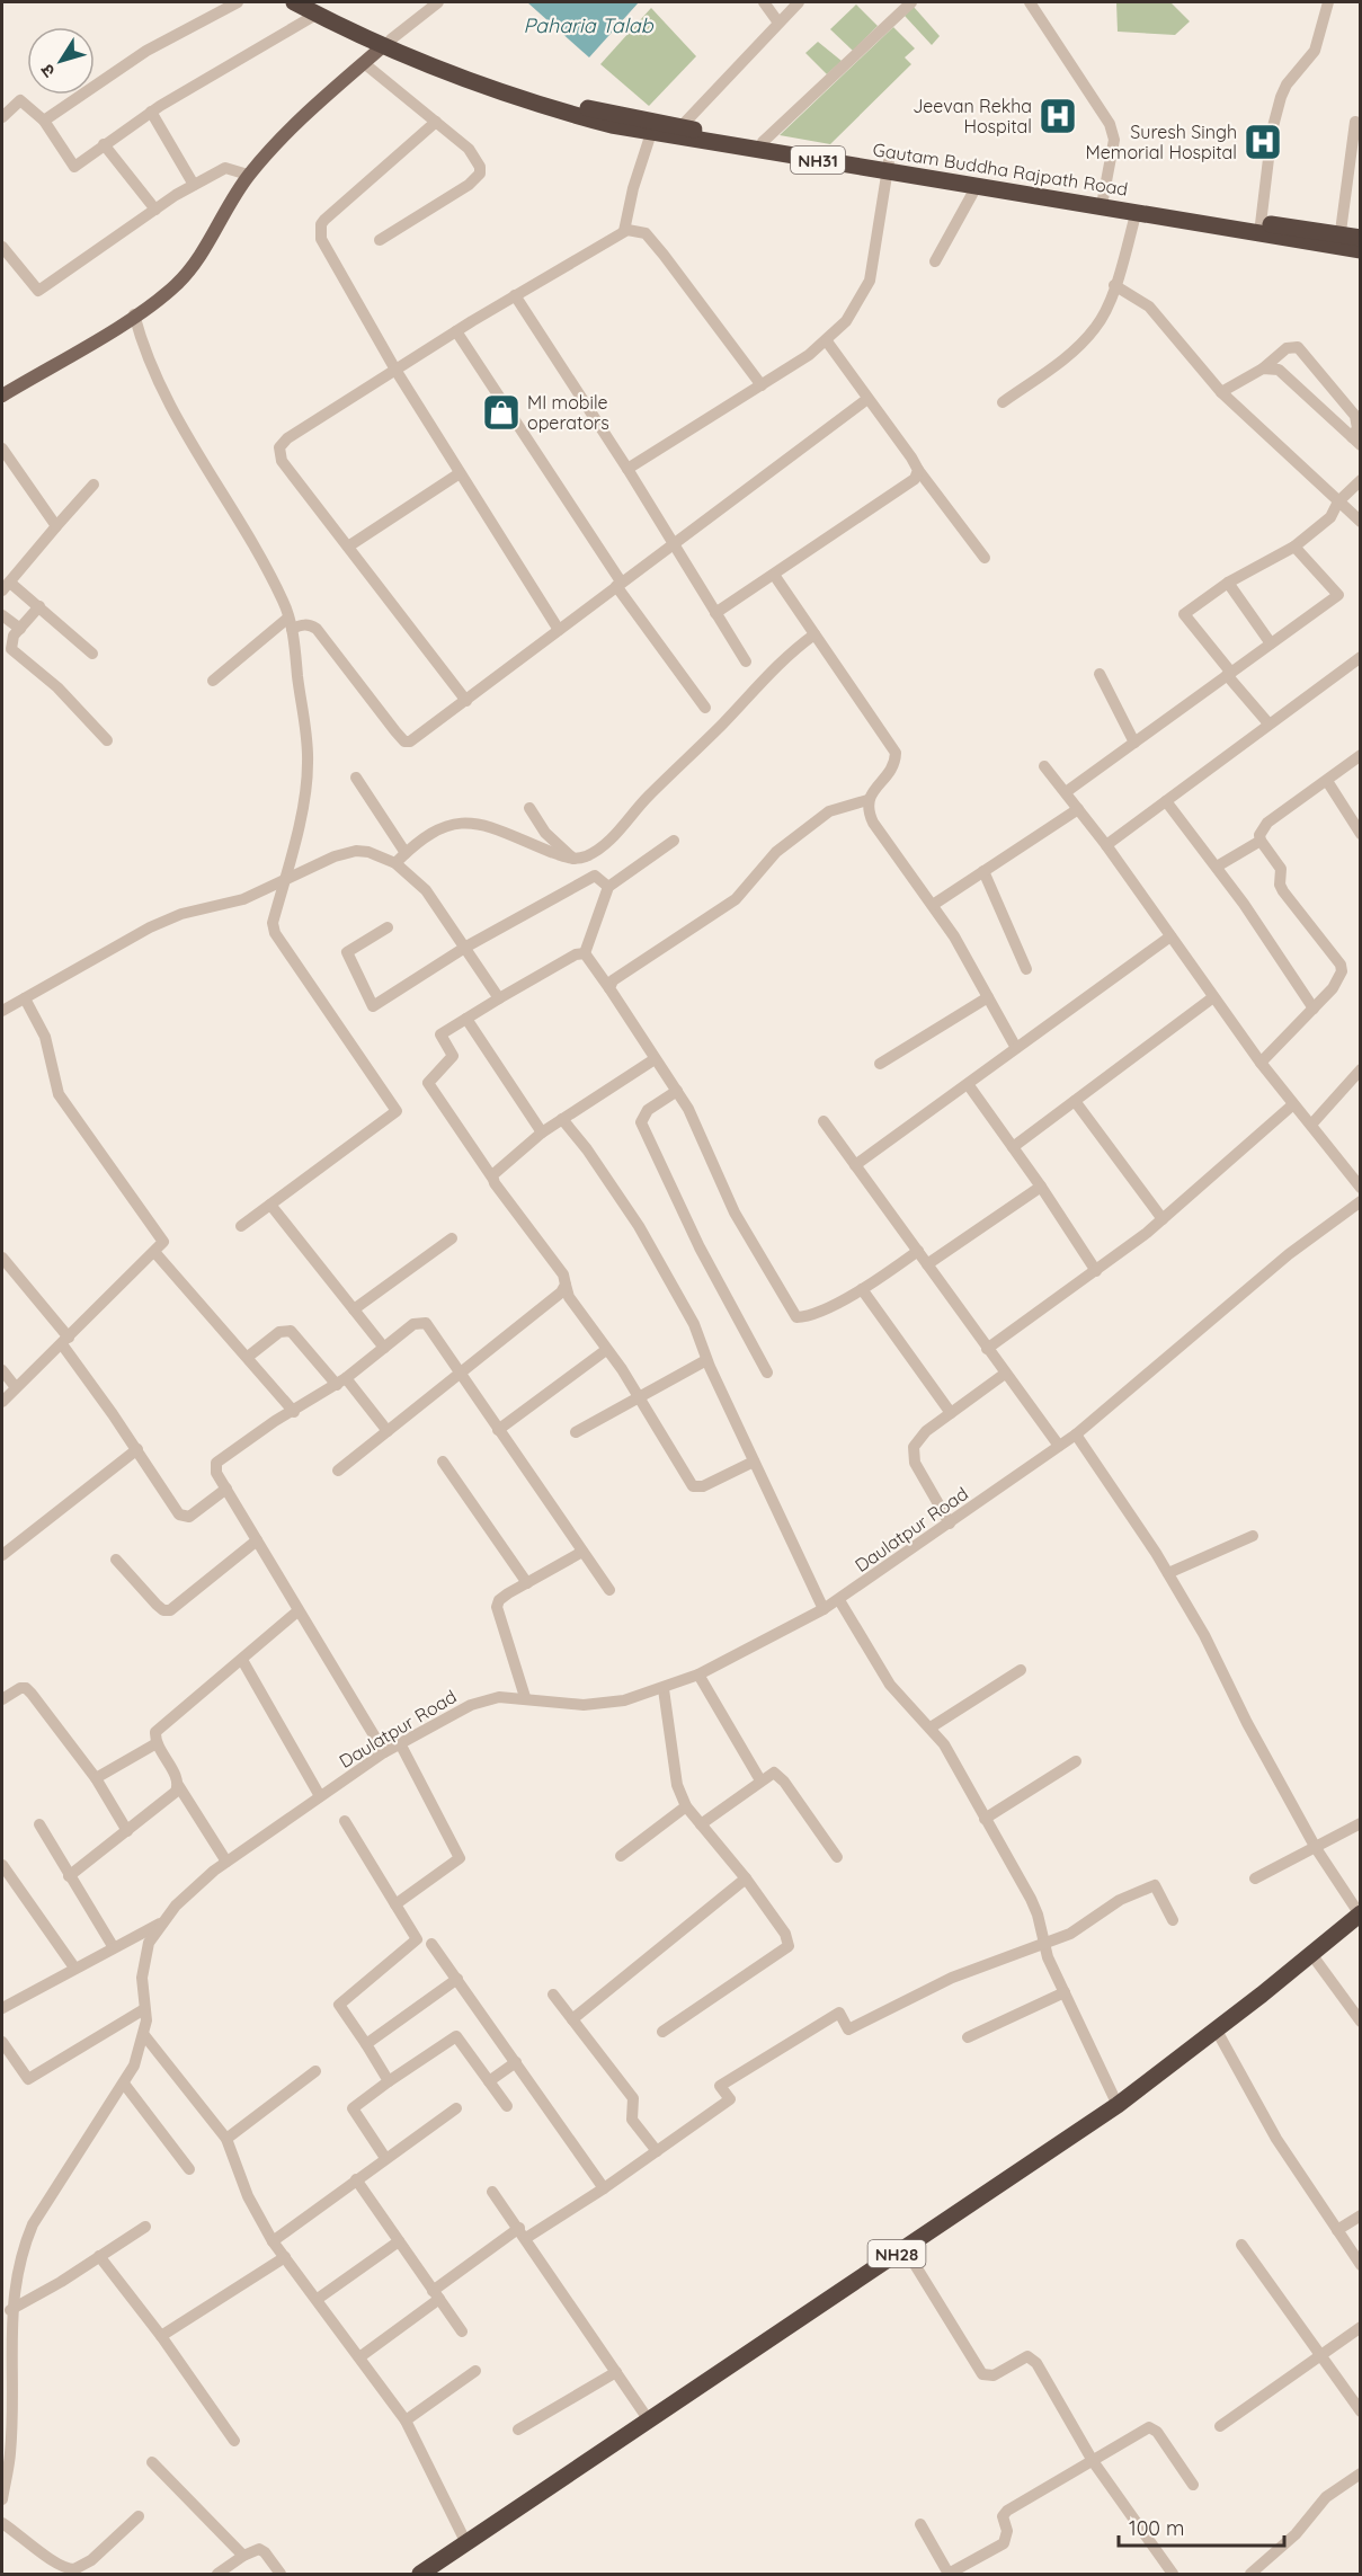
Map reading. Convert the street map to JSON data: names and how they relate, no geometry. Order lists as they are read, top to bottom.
{
  "streets": {
    "highway": ["NH31", "Gautam Buddha Rajpath Road", "NH28"],
    "street": ["Daulatpur Road"]
  },
  "crossings": [
    ["NH31", "Gautam Buddha Rajpath Road"]
  ],
  "water": ["Paharia Talab"],
  "places": {
    "hospital": ["Jeevan Rekha Hospital", "Suresh Singh Memorial Hospital"],
    "shop": ["MI mobile operators"]
  },
  "scale_bar": "100 m",
  "north": "bottom left"
}
